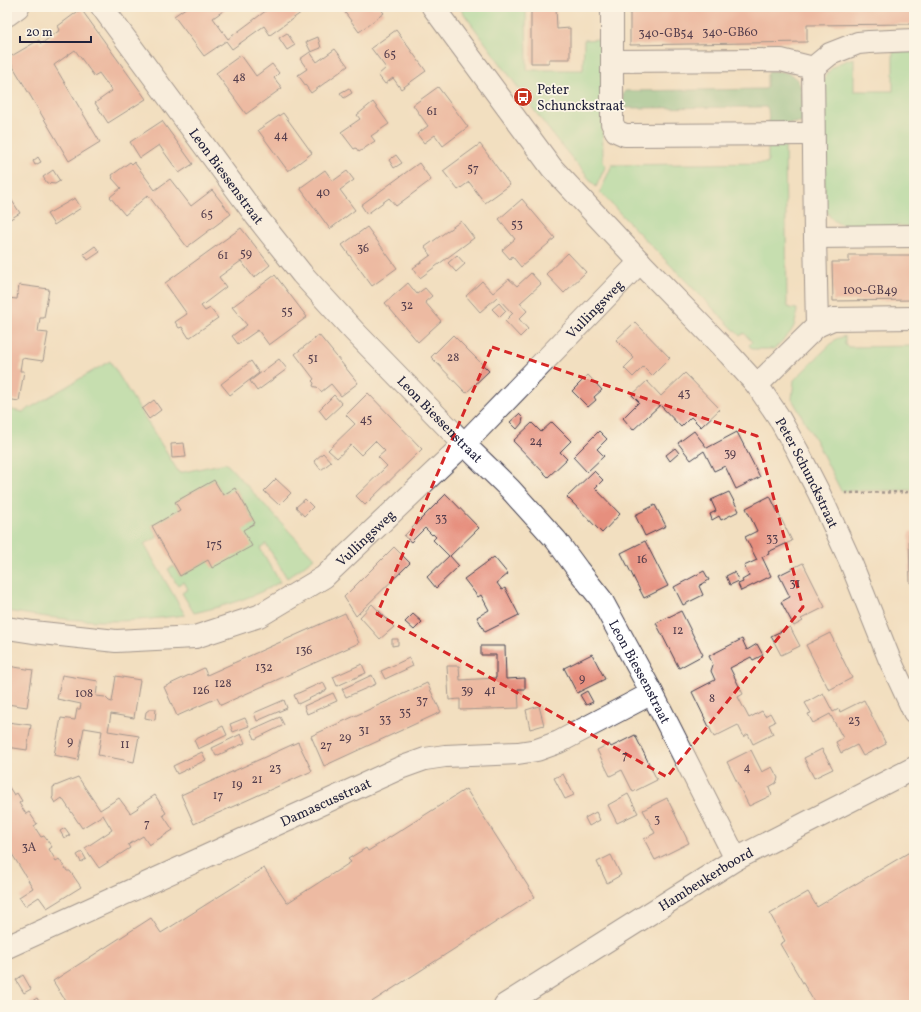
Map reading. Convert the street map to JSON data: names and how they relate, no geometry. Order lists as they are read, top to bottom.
{
  "streets": {
    "street": [
      "Leon Biessenstraat",
      "Vullingsweg",
      "Peter Schunckstraat",
      "Damascusstraat",
      "Hambeukerboord"
    ]
  },
  "crossings": [
    ["Leon Biessenstraat", "Vullingsweg"],
    ["Leon Biessenstraat", "Damascusstraat"],
    ["Leon Biessenstraat", "Hambeukerboord"],
    ["Vullingsweg", "Peter Schunckstraat"]
  ],
  "places": {
    "bus stop": ["Peter Schunckstraat"]
  },
  "house_numbers": [
    "340-GB60",
    "340-GB54",
    "65",
    "48",
    "61",
    "44",
    "57",
    "40",
    "65",
    "53",
    "36",
    "59",
    "61",
    "100-GB49",
    "32",
    "55",
    "28",
    "51",
    "43",
    "45",
    "24",
    "39",
    "33",
    "33",
    "175",
    "16",
    "31",
    "12",
    "136",
    "132",
    "9",
    "128",
    "126",
    "39",
    "41",
    "108",
    "8",
    "37",
    "35",
    "33",
    "23",
    "31",
    "29",
    "9",
    "11",
    "27",
    "7",
    "4",
    "23",
    "21",
    "19",
    "17",
    "3",
    "7",
    "3A"
  ],
  "scale_bar": "20 m"
}
